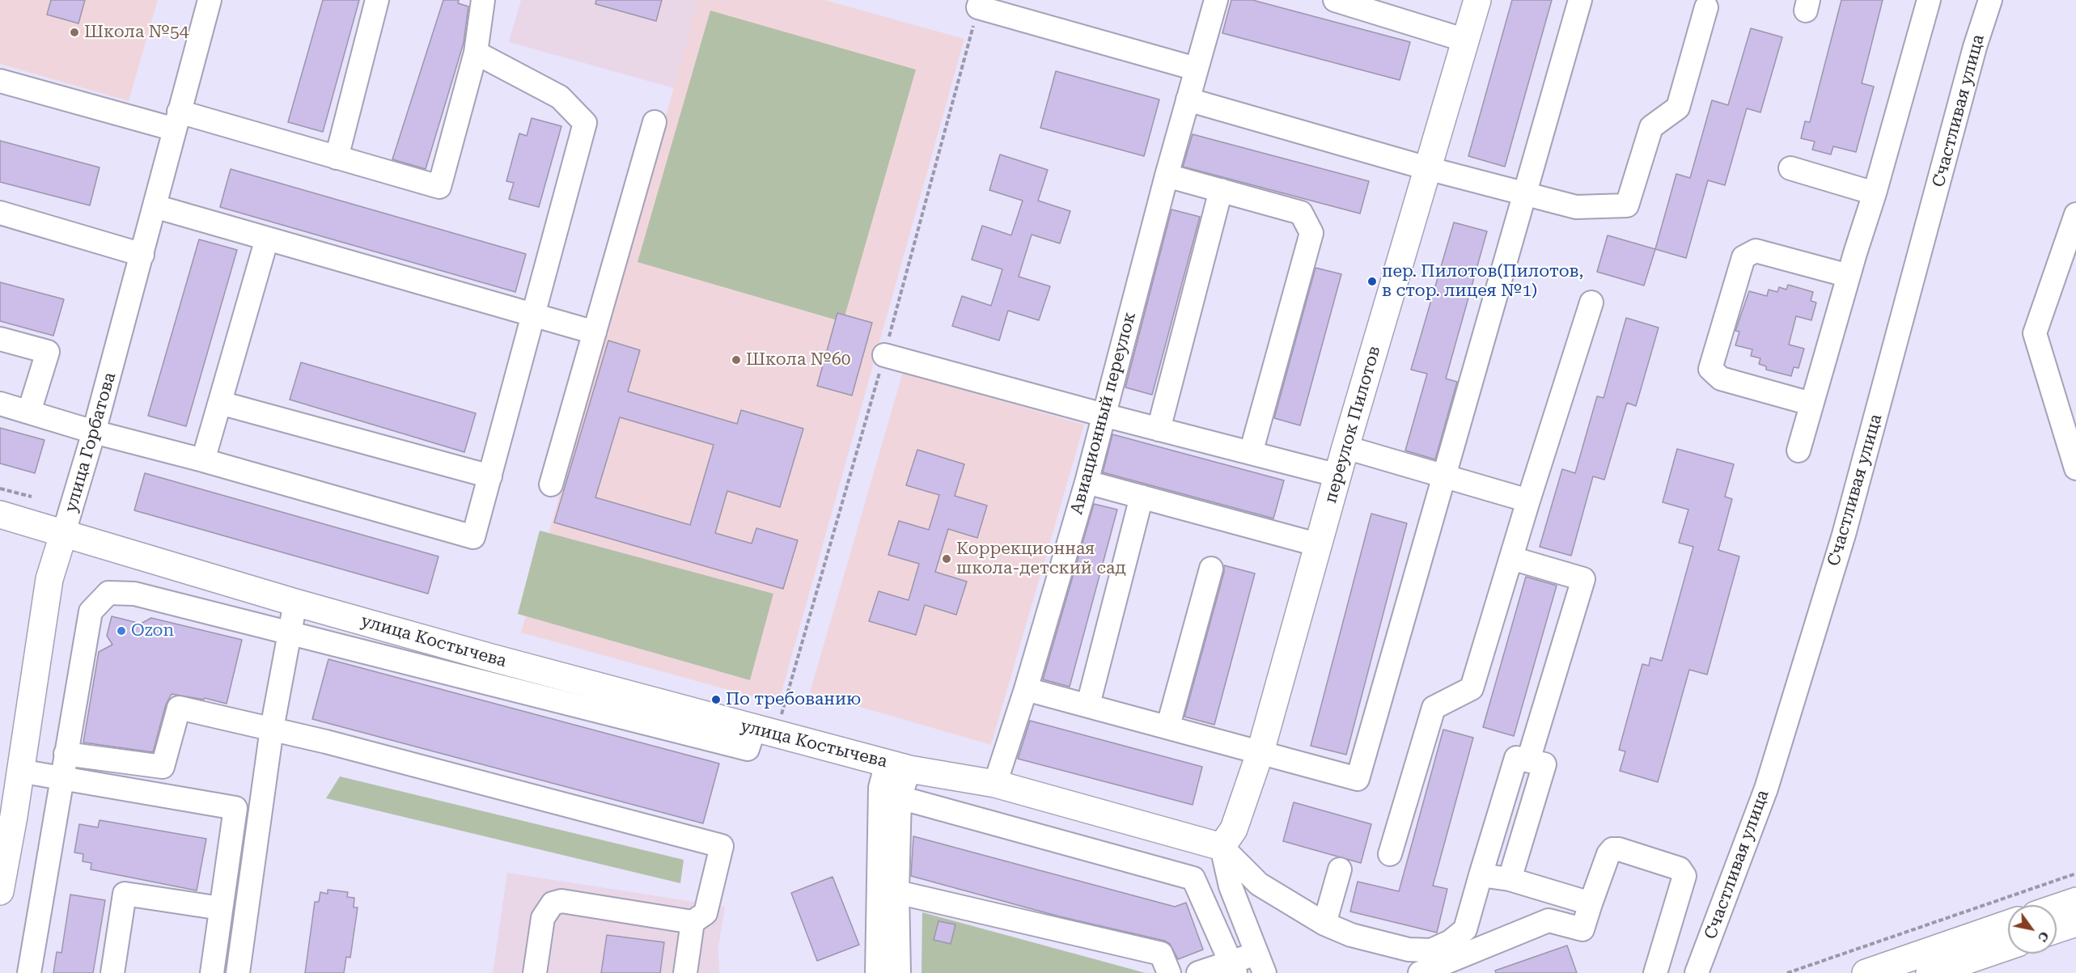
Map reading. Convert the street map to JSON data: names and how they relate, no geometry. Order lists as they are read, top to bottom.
{
  "streets": {
    "main road": ["переулок Пилотов", "улица Горбатова", "улица Костычева"],
    "street": ["Счастливая улица", "Авиационный переулок"]
  },
  "crossings": [
    ["Авиационный переулок", "улица Костычева"],
    ["переулок Пилотов", "улица Костычева"],
    ["улица Горбатова", "улица Костычева"]
  ],
  "places": [
    "Школа №54",
    "пер. Пилотов(Пилотов, в стор. лицея №1)",
    "Школа №60",
    "Коррекционная школа-детский сад",
    "Ozon",
    "По требованию"
  ],
  "north": "bottom right"
}
